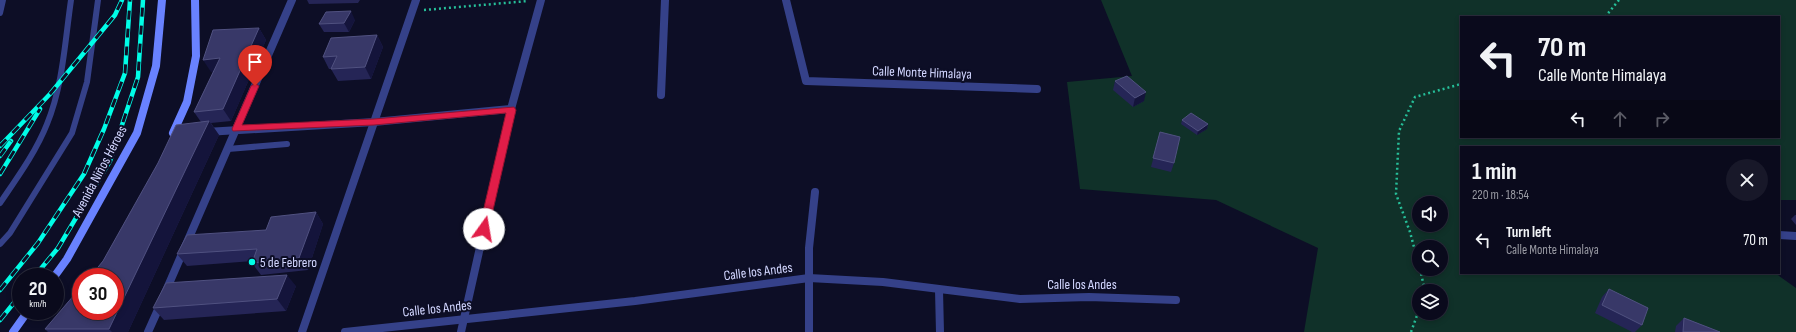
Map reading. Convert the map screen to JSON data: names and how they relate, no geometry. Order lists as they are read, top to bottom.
{
  "streets": {
    "main road": ["Avenida Niños Héroes"],
    "street": ["Calle Monte Himalaya", "Calle los Andes"]
  },
  "places": ["5 de Febrero"],
  "page": {
    "turn": ["70 m", "Calle Monte Himalaya"],
    "heading": ["1 min", "220 m · 18:54"],
    "list": [
      {
        "name": "Turn left",
        "note": "Calle Monte Himalaya",
        "value": "70 m"
      }
    ],
    "speed": "20 km/h",
    "limit": "30"
  }
}
